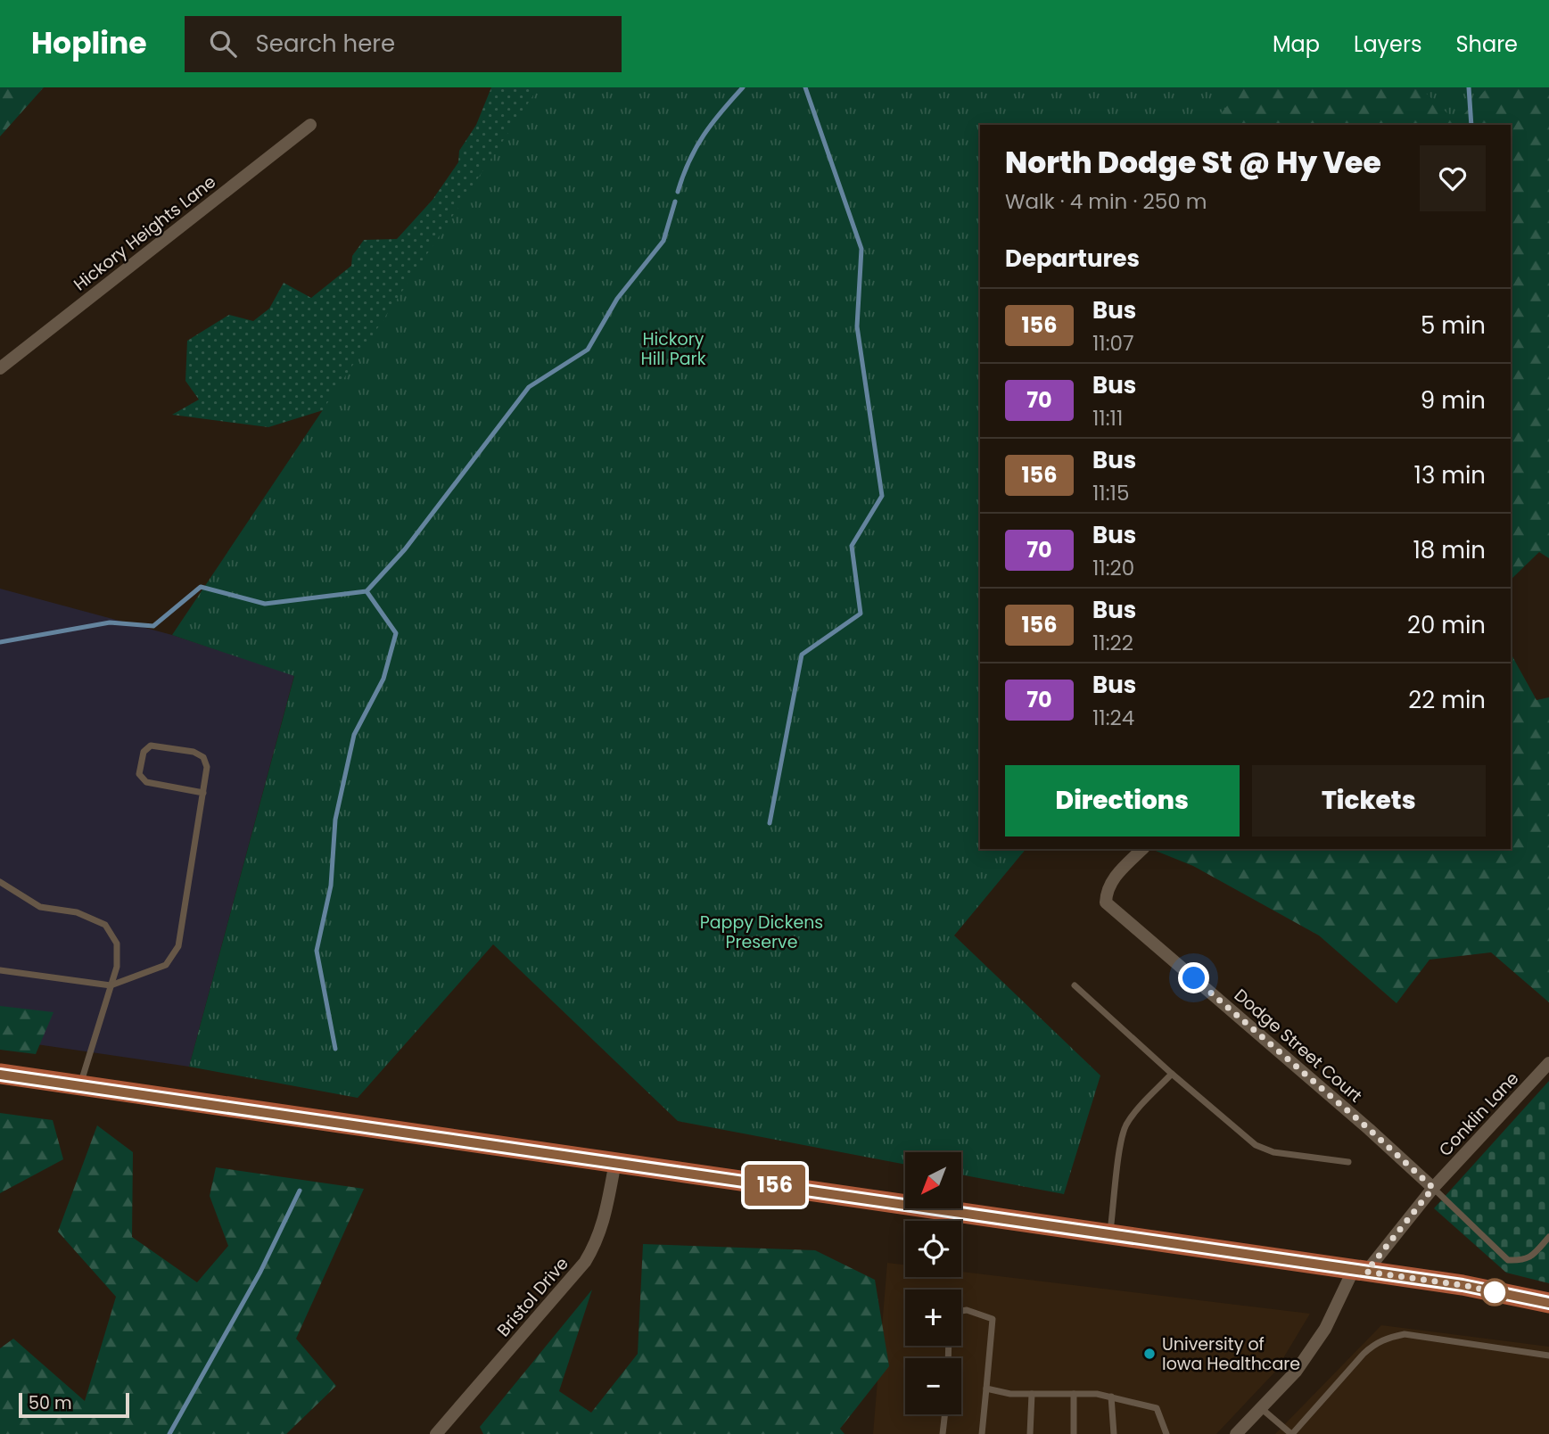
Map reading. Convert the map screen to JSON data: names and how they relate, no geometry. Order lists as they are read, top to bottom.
{
  "streets": {
    "street": [
      "Hickory Heights Lane",
      "Dodge Street Court",
      "Conklin Lane",
      "Bristol Drive"
    ]
  },
  "crossings": [
    ["Dodge Street Court", "Conklin Lane"]
  ],
  "parks": ["Hickory Hill Park", "Pappy Dickens Preserve"],
  "places": ["University of Iowa Healthcare"],
  "lines": ["bus line 156"],
  "scale_bar": "50 m",
  "north": "bottom left",
  "page": {
    "header": "Hopline",
    "search": "Search here",
    "nav": ["Map", "Layers", "Share"],
    "on_map": "156",
    "heading": [
      ["North Dodge St @ Hy Vee", "Walk · 4 min · 250 m"],
      "Departures"
    ],
    "list": [
      {
        "mark": "156",
        "name": "Bus",
        "note": "11:07",
        "value": "5 min"
      },
      {
        "mark": "70",
        "name": "Bus",
        "note": "11:11",
        "value": "9 min"
      },
      {
        "mark": "156",
        "name": "Bus",
        "note": "11:15",
        "value": "13 min"
      },
      {
        "mark": "70",
        "name": "Bus",
        "note": "11:20",
        "value": "18 min"
      },
      {
        "mark": "156",
        "name": "Bus",
        "note": "11:22",
        "value": "20 min"
      },
      {
        "mark": "70",
        "name": "Bus",
        "note": "11:24",
        "value": "22 min"
      }
    ],
    "buttons": ["Directions", "Tickets"],
    "map_buttons": ["+", "−"],
    "scale": "50 m"
  }
}
